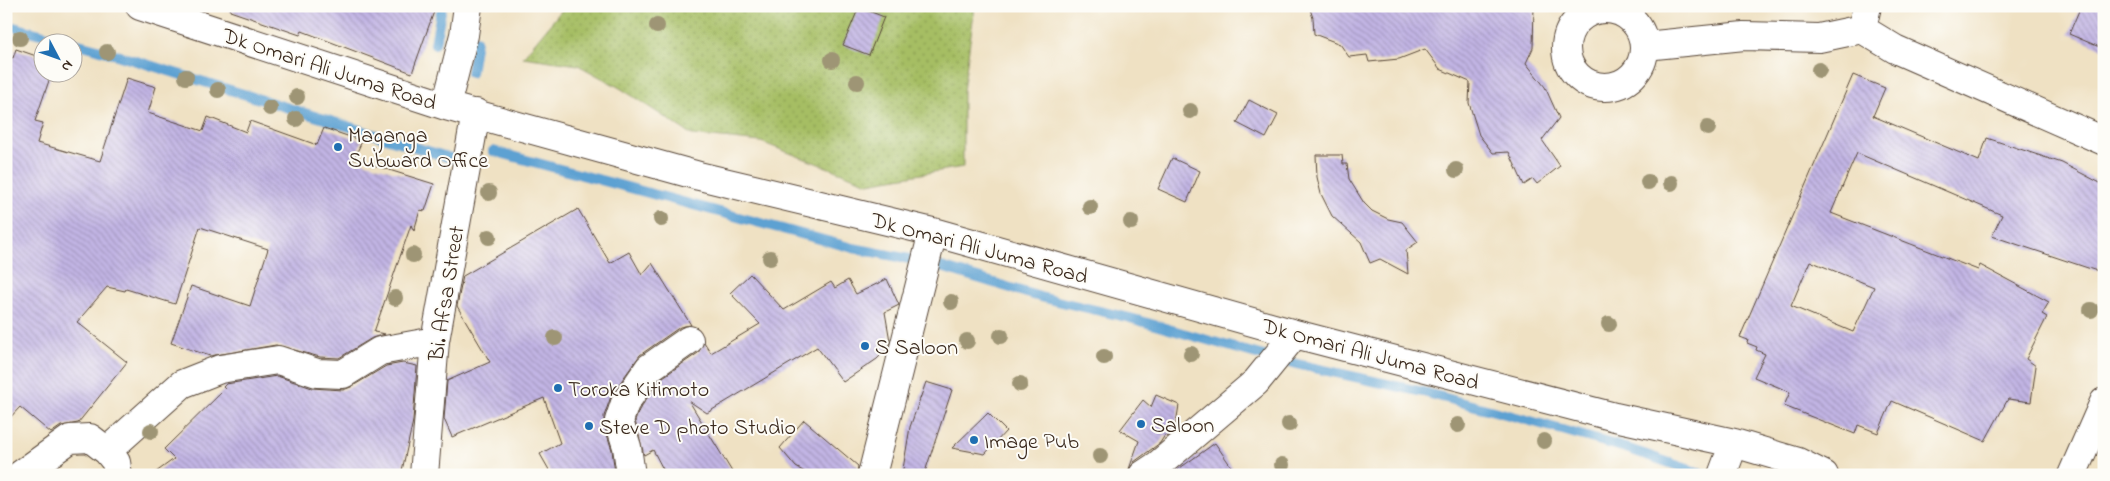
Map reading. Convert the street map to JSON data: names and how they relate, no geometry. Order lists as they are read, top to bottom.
{
  "streets": {
    "street": ["Dk Omari Ali Juma Road", "Bi. Afsa Street"]
  },
  "crossings": [
    ["Dk Omari Ali Juma Road", "Bi. Afsa Street"]
  ],
  "places": [
    "Maganga Subward Office",
    "S Saloon",
    "Toroka Kitimoto",
    "Saloon",
    "Steve D photo Studio",
    "Image Pub"
  ],
  "north": "bottom right"
}
